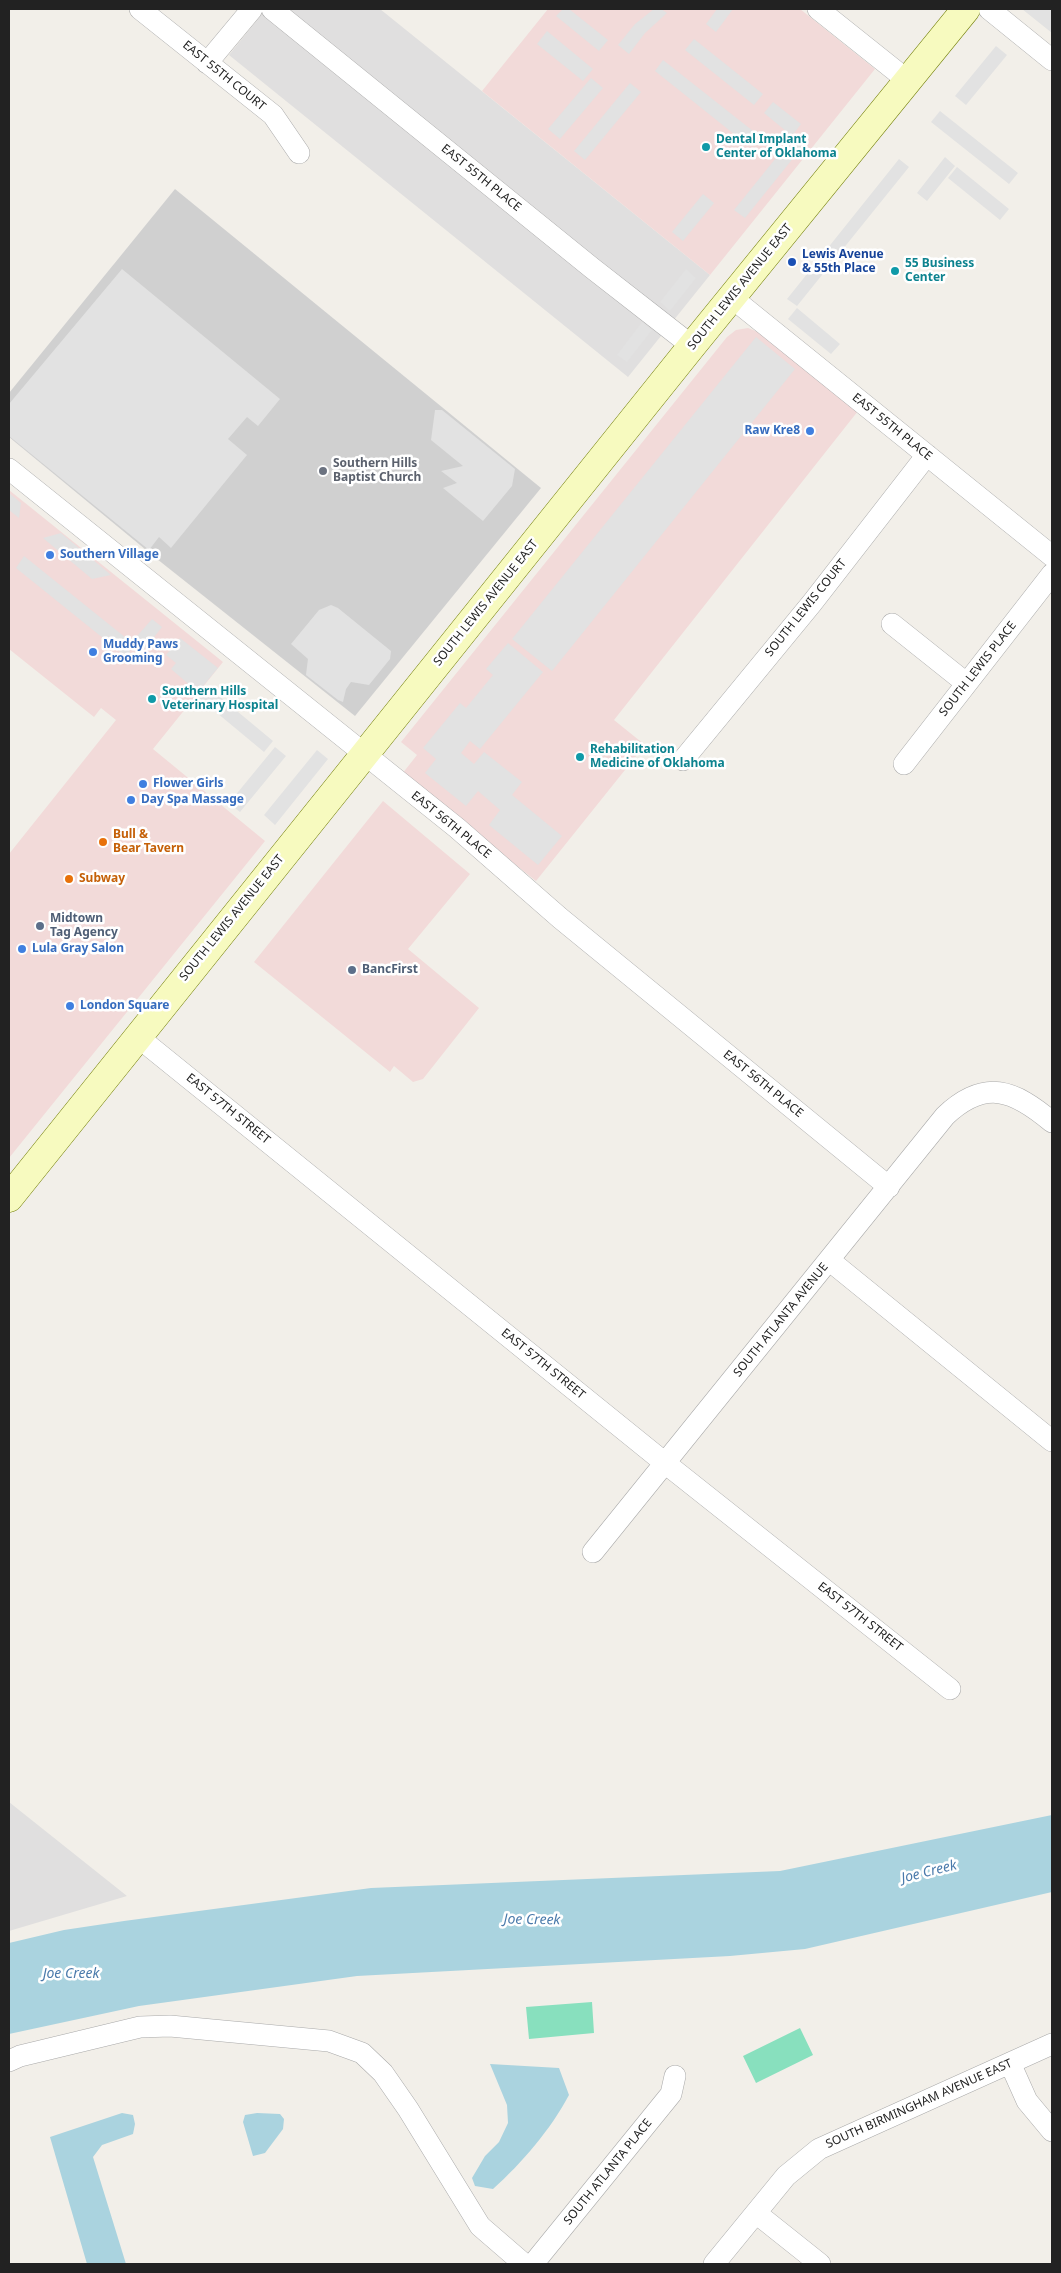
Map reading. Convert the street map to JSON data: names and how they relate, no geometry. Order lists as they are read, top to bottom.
{
  "streets": {
    "main road": ["SOUTH LEWIS AVENUE EAST"],
    "street": [
      "EAST 55TH COURT",
      "EAST 55TH PLACE",
      "SOUTH LEWIS COURT",
      "SOUTH LEWIS PLACE",
      "EAST 56TH PLACE",
      "EAST 57TH STREET",
      "SOUTH ATLANTA AVENUE",
      "SOUTH BIRMINGHAM AVENUE EAST",
      "SOUTH ATLANTA PLACE"
    ]
  },
  "crossings": [
    ["EAST 55TH PLACE", "SOUTH LEWIS AVENUE EAST"],
    ["EAST 55TH PLACE", "SOUTH LEWIS COURT"],
    ["SOUTH LEWIS AVENUE EAST", "EAST 56TH PLACE"],
    ["SOUTH LEWIS AVENUE EAST", "EAST 57TH STREET"],
    ["EAST 56TH PLACE", "SOUTH ATLANTA AVENUE"],
    ["EAST 57TH STREET", "SOUTH ATLANTA AVENUE"]
  ],
  "water": ["Joe Creek"],
  "places": [
    "Dental Implant Center of Oklahoma",
    "Lewis Avenue & 55th Place",
    "55 Business Center",
    "Raw Kre8",
    "Southern Hills Baptist Church",
    "Southern Village",
    "Muddy Paws Grooming",
    "Southern Hills Veterinary Hospital",
    "Rehabilitation Medicine of Oklahoma",
    "Flower Girls",
    "Day Spa Massage",
    "Bull & Bear Tavern",
    "Subway",
    "Midtown Tag Agency",
    "Lula Gray Salon",
    "BancFirst",
    "London Square"
  ]
}
